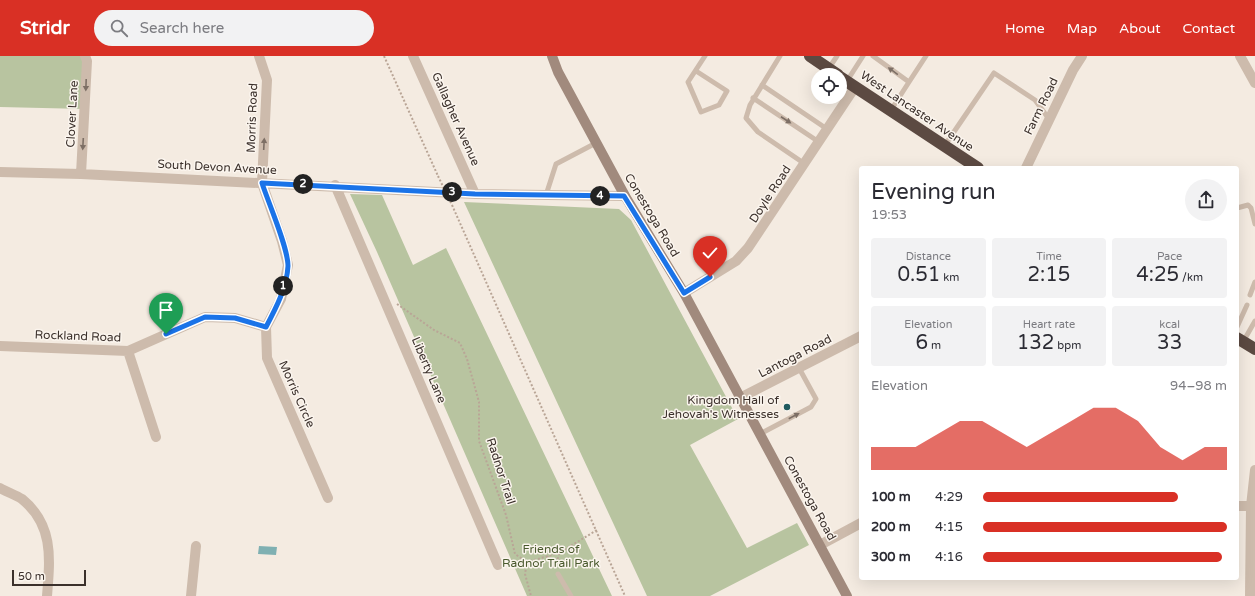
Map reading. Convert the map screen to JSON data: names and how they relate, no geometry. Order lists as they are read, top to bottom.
{
  "streets": {
    "highway": ["West Lancaster Avenue"],
    "main road": ["Conestoga Road"],
    "street": [
      "Farm Road",
      "Clover Lane",
      "Morris Road",
      "Gallagher Avenue",
      "South Devon Avenue",
      "Doyle Road",
      "Rockland Road",
      "Lantoga Road",
      "Liberty Lane",
      "Morris Circle"
    ],
    "path": ["Radnor Trail"]
  },
  "crossings": [
    ["Clover Lane", "South Devon Avenue"],
    ["Morris Road", "South Devon Avenue"],
    ["Gallagher Avenue", "South Devon Avenue"],
    ["South Devon Avenue", "Conestoga Road"],
    ["South Devon Avenue", "Liberty Lane"],
    ["Doyle Road", "Conestoga Road"],
    ["Conestoga Road", "Lantoga Road"],
    ["Rockland Road", "Morris Circle"]
  ],
  "one_way": ["Clover Lane", "Morris Road"],
  "parks": ["Friends of Radnor Trail Park"],
  "places": ["Kingdom Hall of Jehovah's Witnesses"],
  "scale_bar": "50 m",
  "page": {
    "header": "Stridr",
    "search": "Search here",
    "nav": [
      "Home",
      "Map",
      "About",
      "Contact"
    ],
    "heading": ["Evening run", "19:53"],
    "pins": [
      "2",
      "3",
      "4",
      "1"
    ],
    "stats": [
      ["Distance", "0.51 km"],
      ["Time", "2:15"],
      ["Pace", "4:25 /km"],
      ["Elevation", "6 m"],
      ["Heart rate", "132 bpm"],
      ["kcal", "33"]
    ],
    "chart": ["Elevation", "94–98 m"],
    "list": [
      {
        "name": "100 m",
        "note": "4:29"
      },
      {
        "name": "200 m",
        "note": "4:15"
      },
      {
        "name": "300 m",
        "note": "4:16"
      }
    ],
    "scale": "50 m"
  }
}
